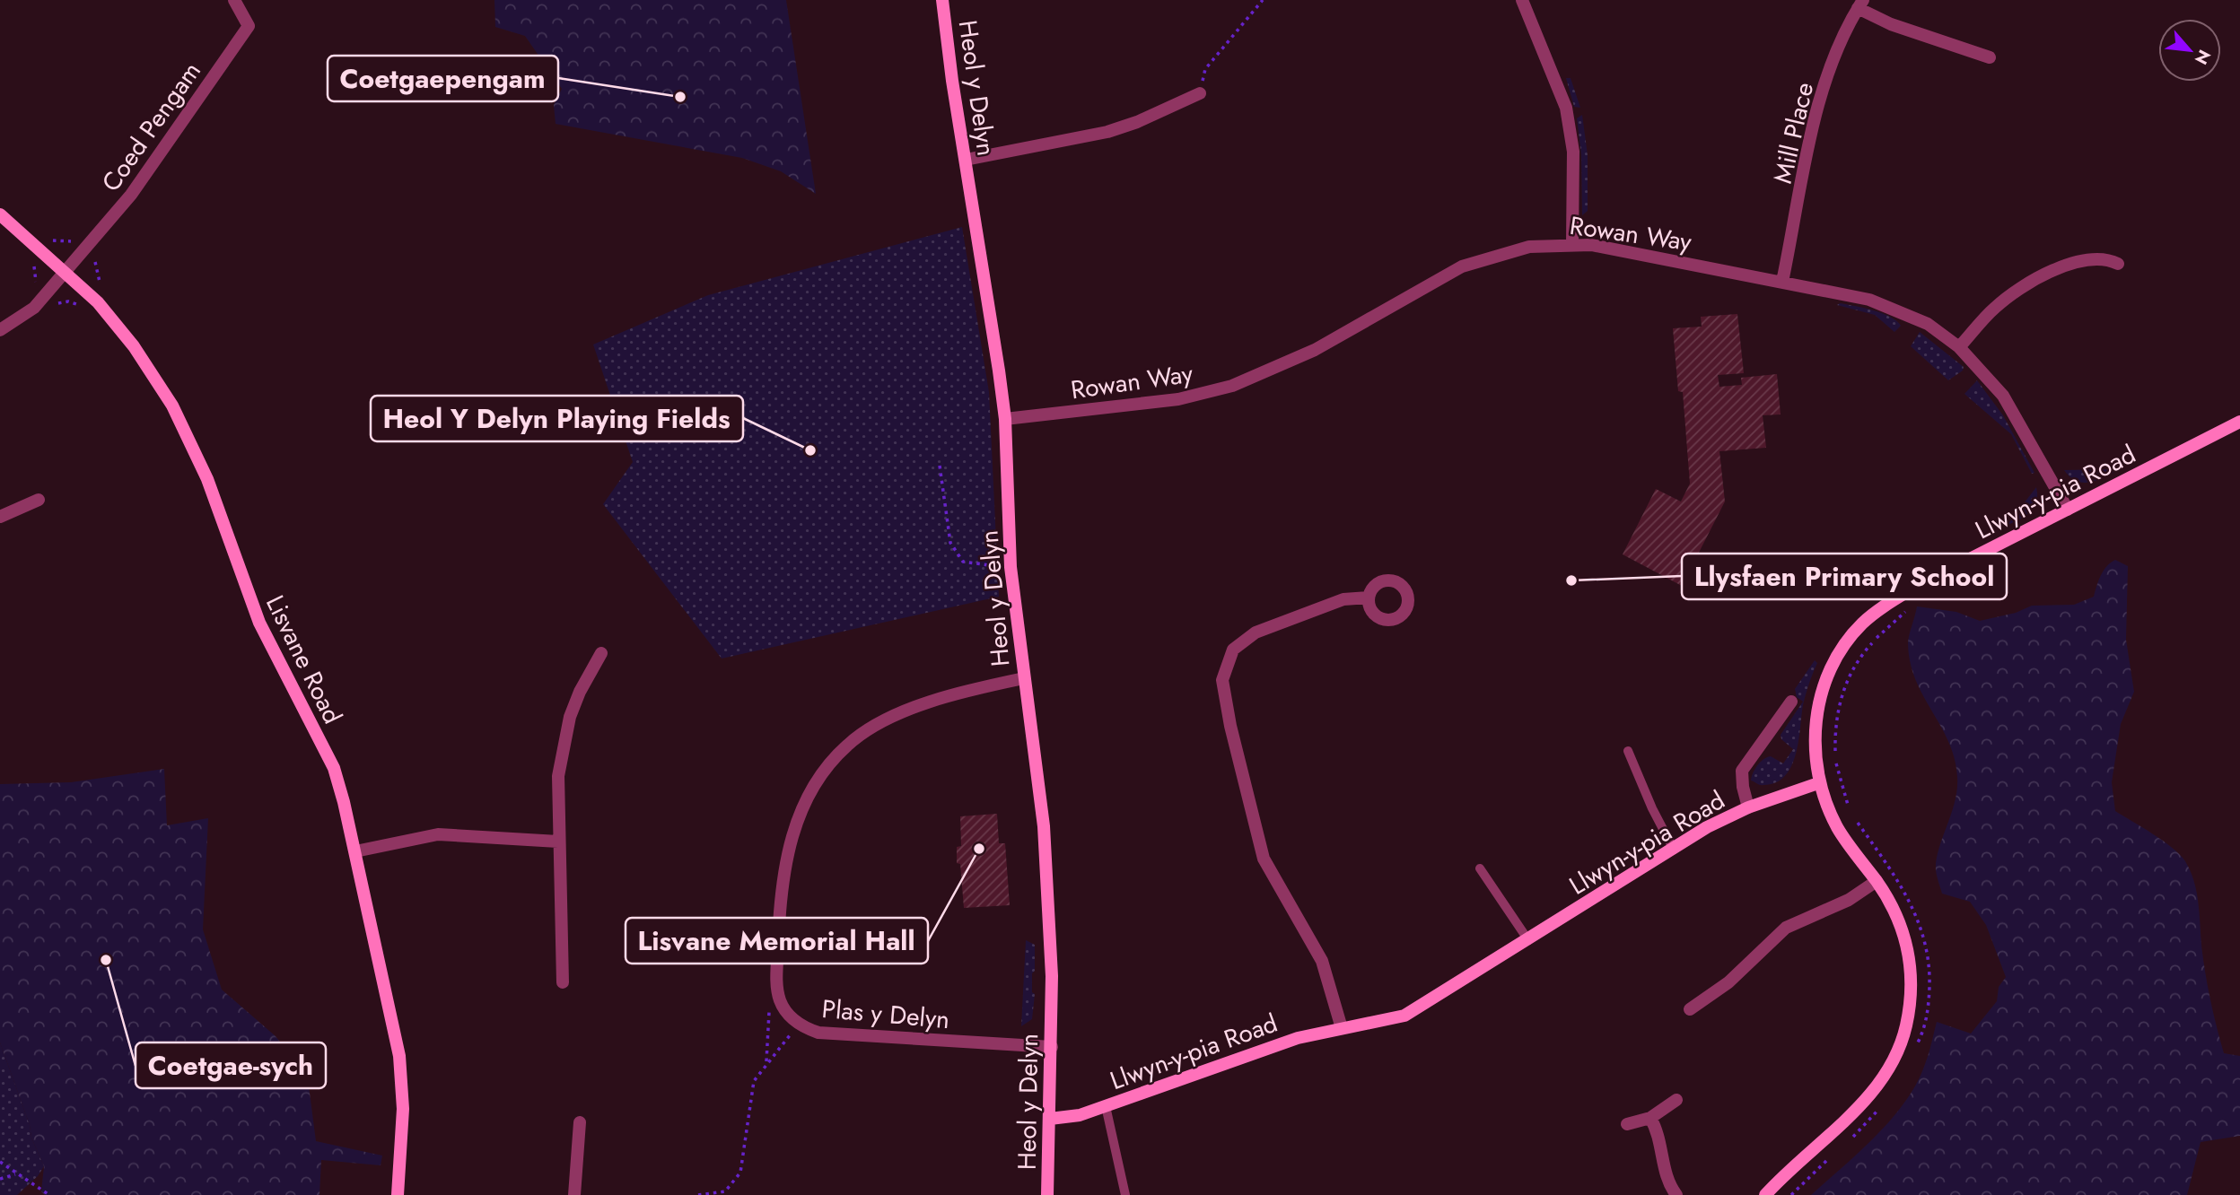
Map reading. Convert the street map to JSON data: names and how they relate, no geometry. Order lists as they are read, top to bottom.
{
  "streets": {
    "street": [
      "Heol y Delyn",
      "Coed Pengam",
      "Mill Place",
      "Rowan Way",
      "Llwyn-y-pia Road",
      "Lisvane Road",
      "Plas y Delyn"
    ]
  },
  "crossings": [
    ["Heol y Delyn", "Rowan Way"],
    ["Heol y Delyn", "Llwyn-y-pia Road"],
    ["Heol y Delyn", "Plas y Delyn"],
    ["Coed Pengam", "Lisvane Road"],
    ["Mill Place", "Rowan Way"],
    ["Rowan Way", "Llwyn-y-pia Road"]
  ],
  "places": [
    "Coetgaepengam",
    "Heol Y Delyn Playing Fields",
    "Llysfaen Primary School",
    "Lisvane Memorial Hall",
    "Coetgae-sych"
  ],
  "north": "bottom right"
}
